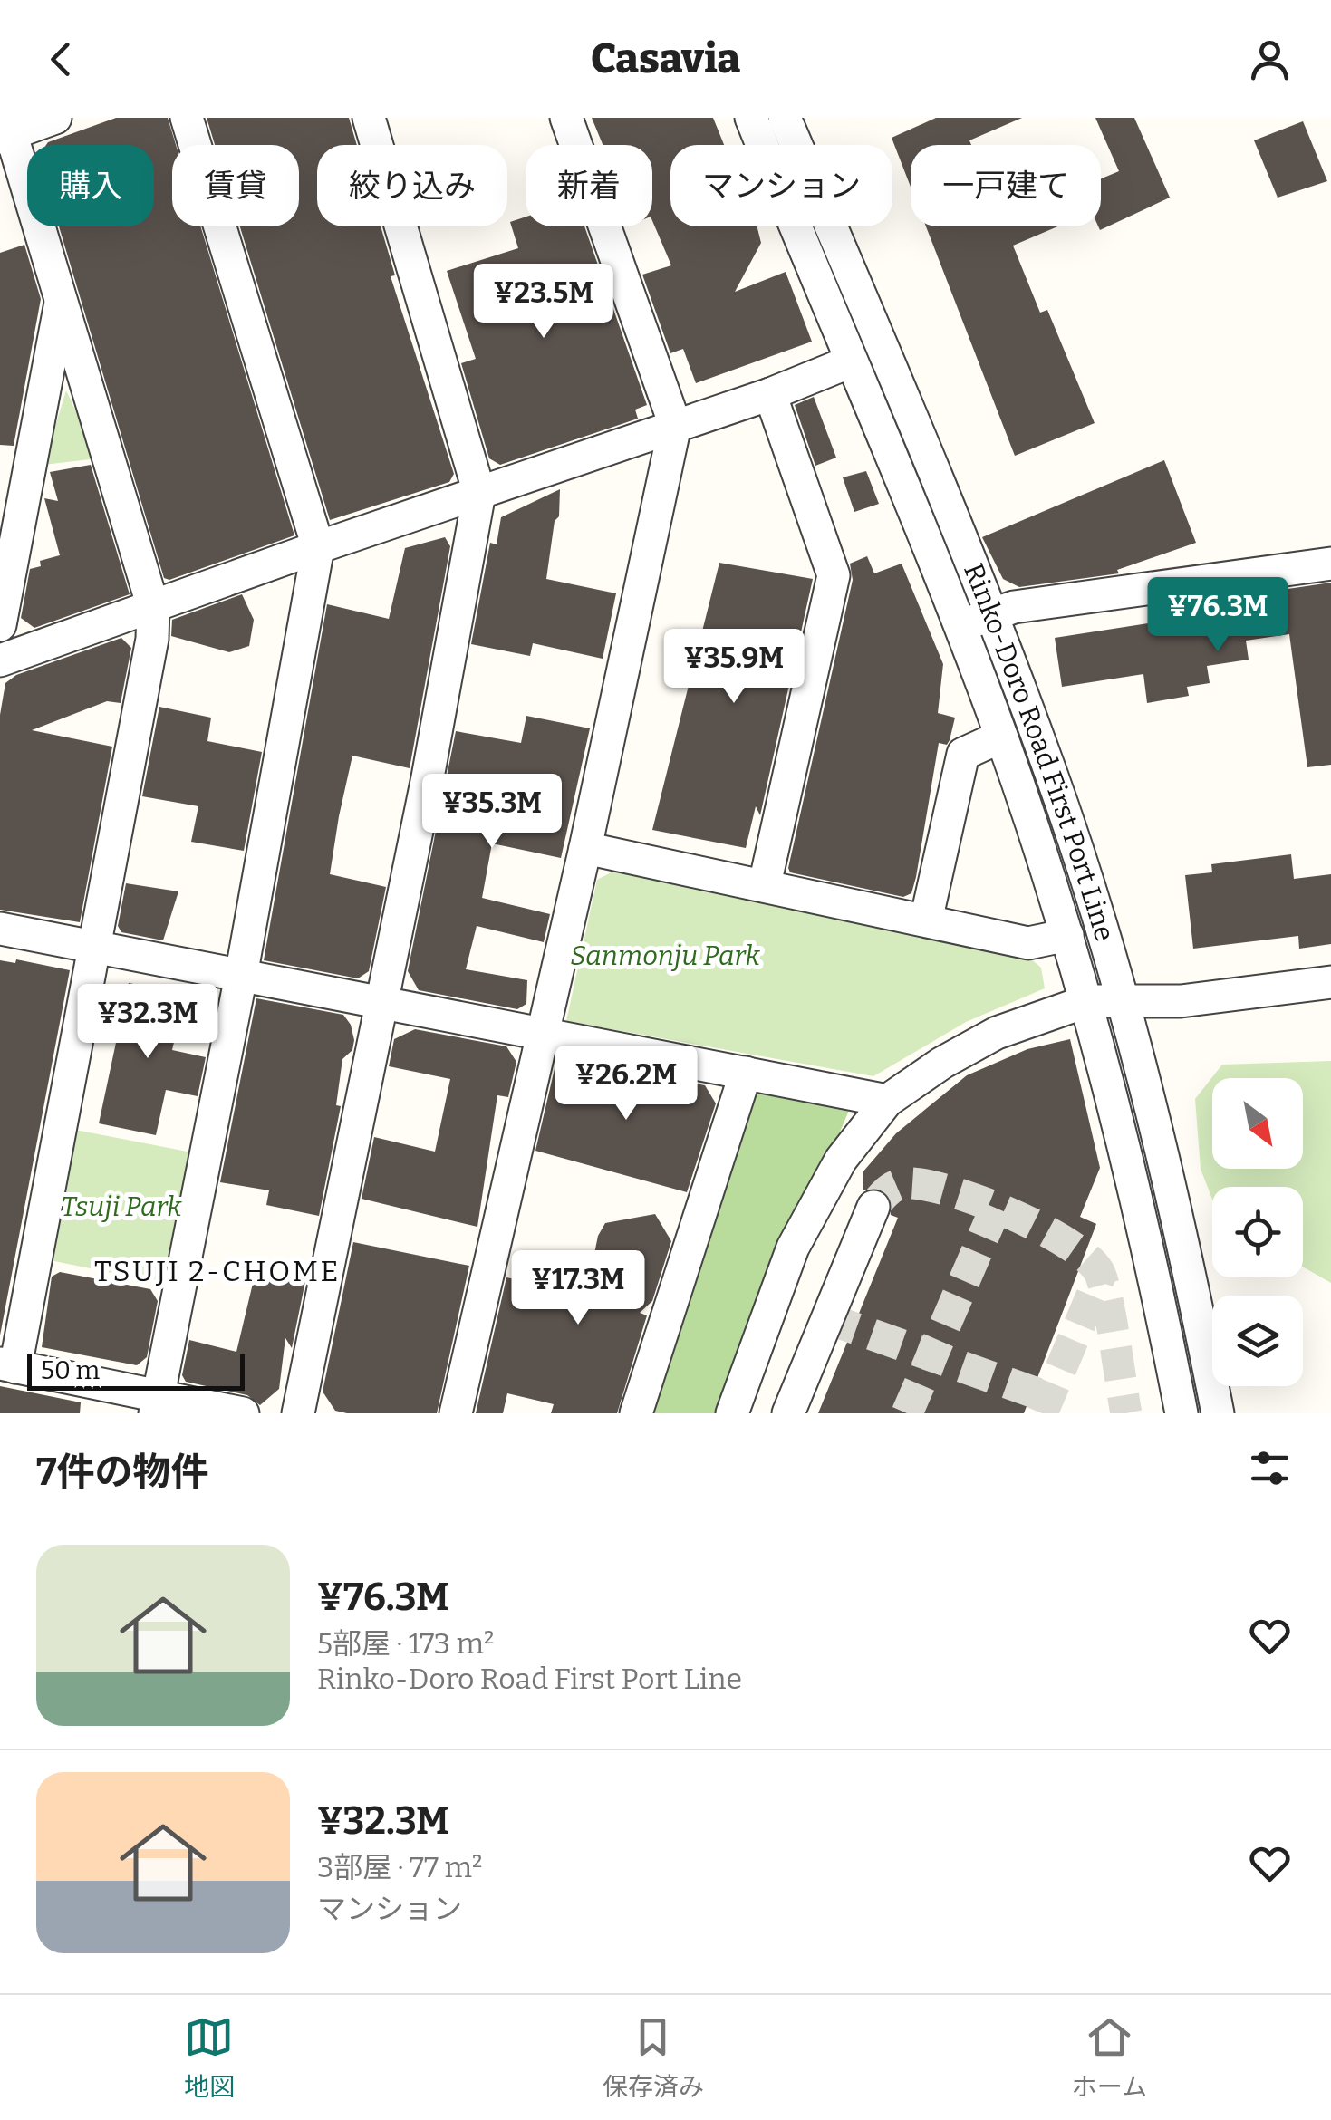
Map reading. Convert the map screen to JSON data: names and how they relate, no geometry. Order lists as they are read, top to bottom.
{
  "streets": {
    "street": ["Rinko-Doro Road First Port Line"]
  },
  "districts": ["TSUJI 2-CHOME"],
  "parks": ["Sanmonju Park", "Tsuji Park"],
  "scale_bar": "50 m",
  "north": "bottom right",
  "page": {
    "header": "Casavia",
    "chip": [
      "購入",
      "賃貸",
      "絞り込み",
      "新着",
      "マンション",
      "一戸建て"
    ],
    "price": [
      "¥23.5M",
      "¥76.3M",
      "¥35.9M",
      "¥35.3M",
      "¥32.3M",
      "¥26.2M",
      "¥17.3M"
    ],
    "scale": "50 m",
    "heading": "7件の物件",
    "list": [
      {
        "name": "¥76.3M",
        "note": "5部屋 · 173 m² · Rinko-Doro Road First Port Line"
      },
      {
        "name": "¥32.3M",
        "note": "3部屋 · 77 m² · マンション"
      }
    ],
    "tabs": ["地図", "保存済み", "ホーム"]
  }
}
